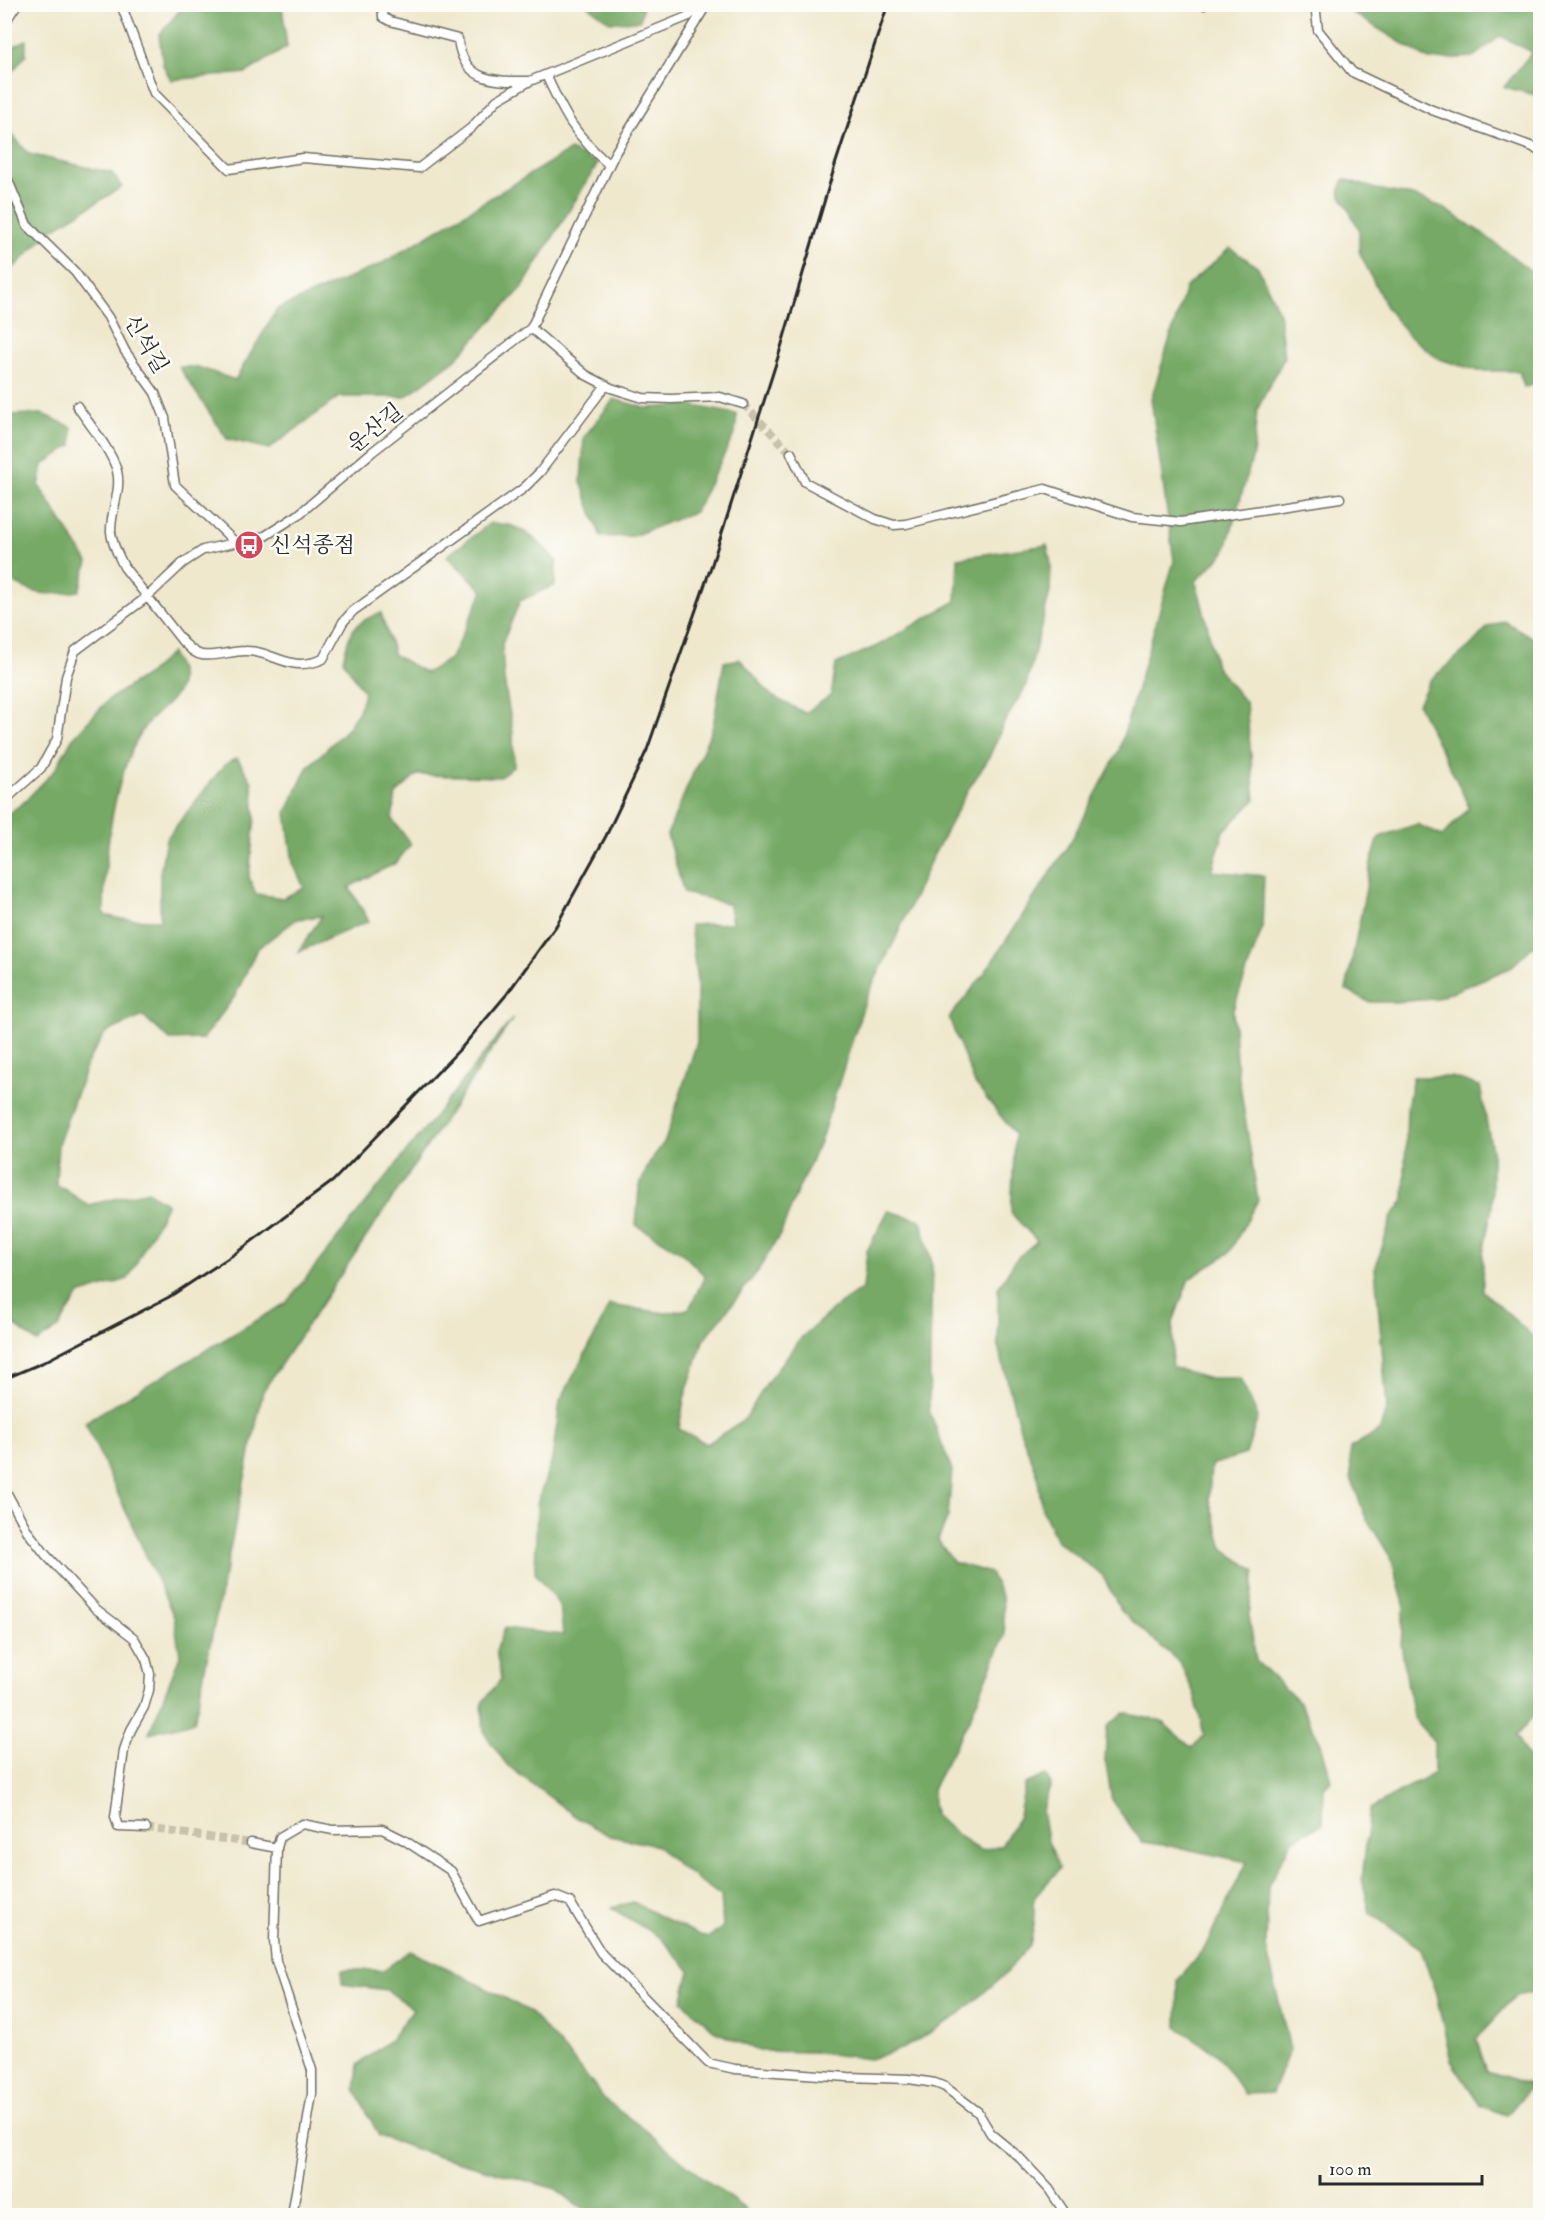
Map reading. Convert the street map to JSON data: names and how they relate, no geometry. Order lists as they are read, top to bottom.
{
  "streets": {
    "street": ["신석길", "운산길"]
  },
  "crossings": [
    ["신석길", "운산길"]
  ],
  "places": {
    "bus stop": ["신석종점"]
  },
  "scale_bar": "100 m"
}
